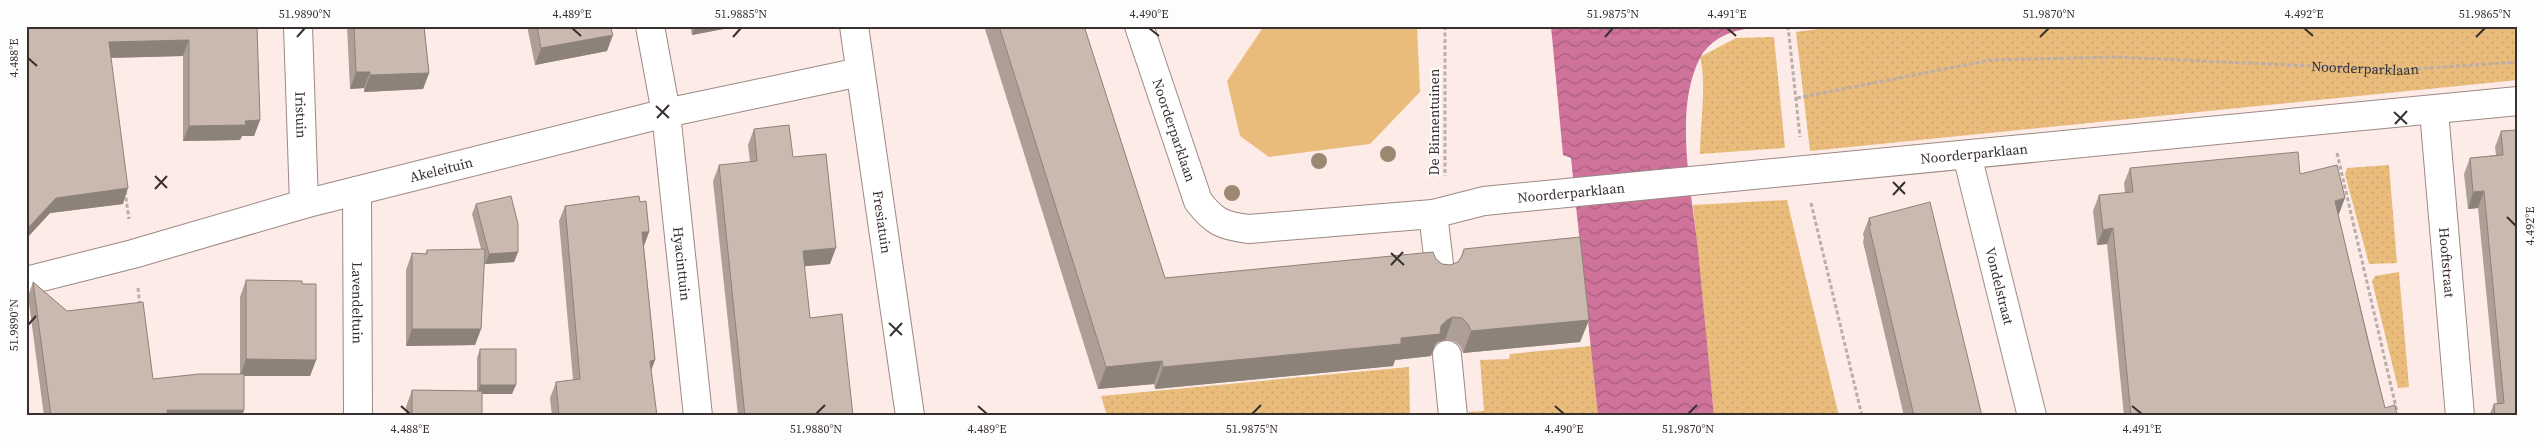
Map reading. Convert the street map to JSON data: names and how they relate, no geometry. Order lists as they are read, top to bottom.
{
  "streets": {
    "street": [
      "Noorderparklaan",
      "Iristuin",
      "Akeleituin",
      "Fresiatuin",
      "Hooftstraat",
      "Hyacinttuin",
      "Vondelstraat",
      "Lavendeltuin"
    ],
    "path": ["De Binnentuinen"]
  },
  "crossings": [
    ["Noorderparklaan", "De Binnentuinen"],
    ["Noorderparklaan", "Hooftstraat"],
    ["Noorderparklaan", "Vondelstraat"],
    ["Iristuin", "Akeleituin"],
    ["Akeleituin", "Fresiatuin"],
    ["Akeleituin", "Hyacinttuin"],
    ["Akeleituin", "Lavendeltuin"]
  ],
  "coordinates": [
    "51.9890°N",
    "4.489°E",
    "51.9885°N",
    "4.490°E",
    "51.9875°N",
    "4.491°E",
    "51.9870°N",
    "4.492°E",
    "51.9865°N",
    "4.488°E",
    "51.9880°N"
  ]
}
